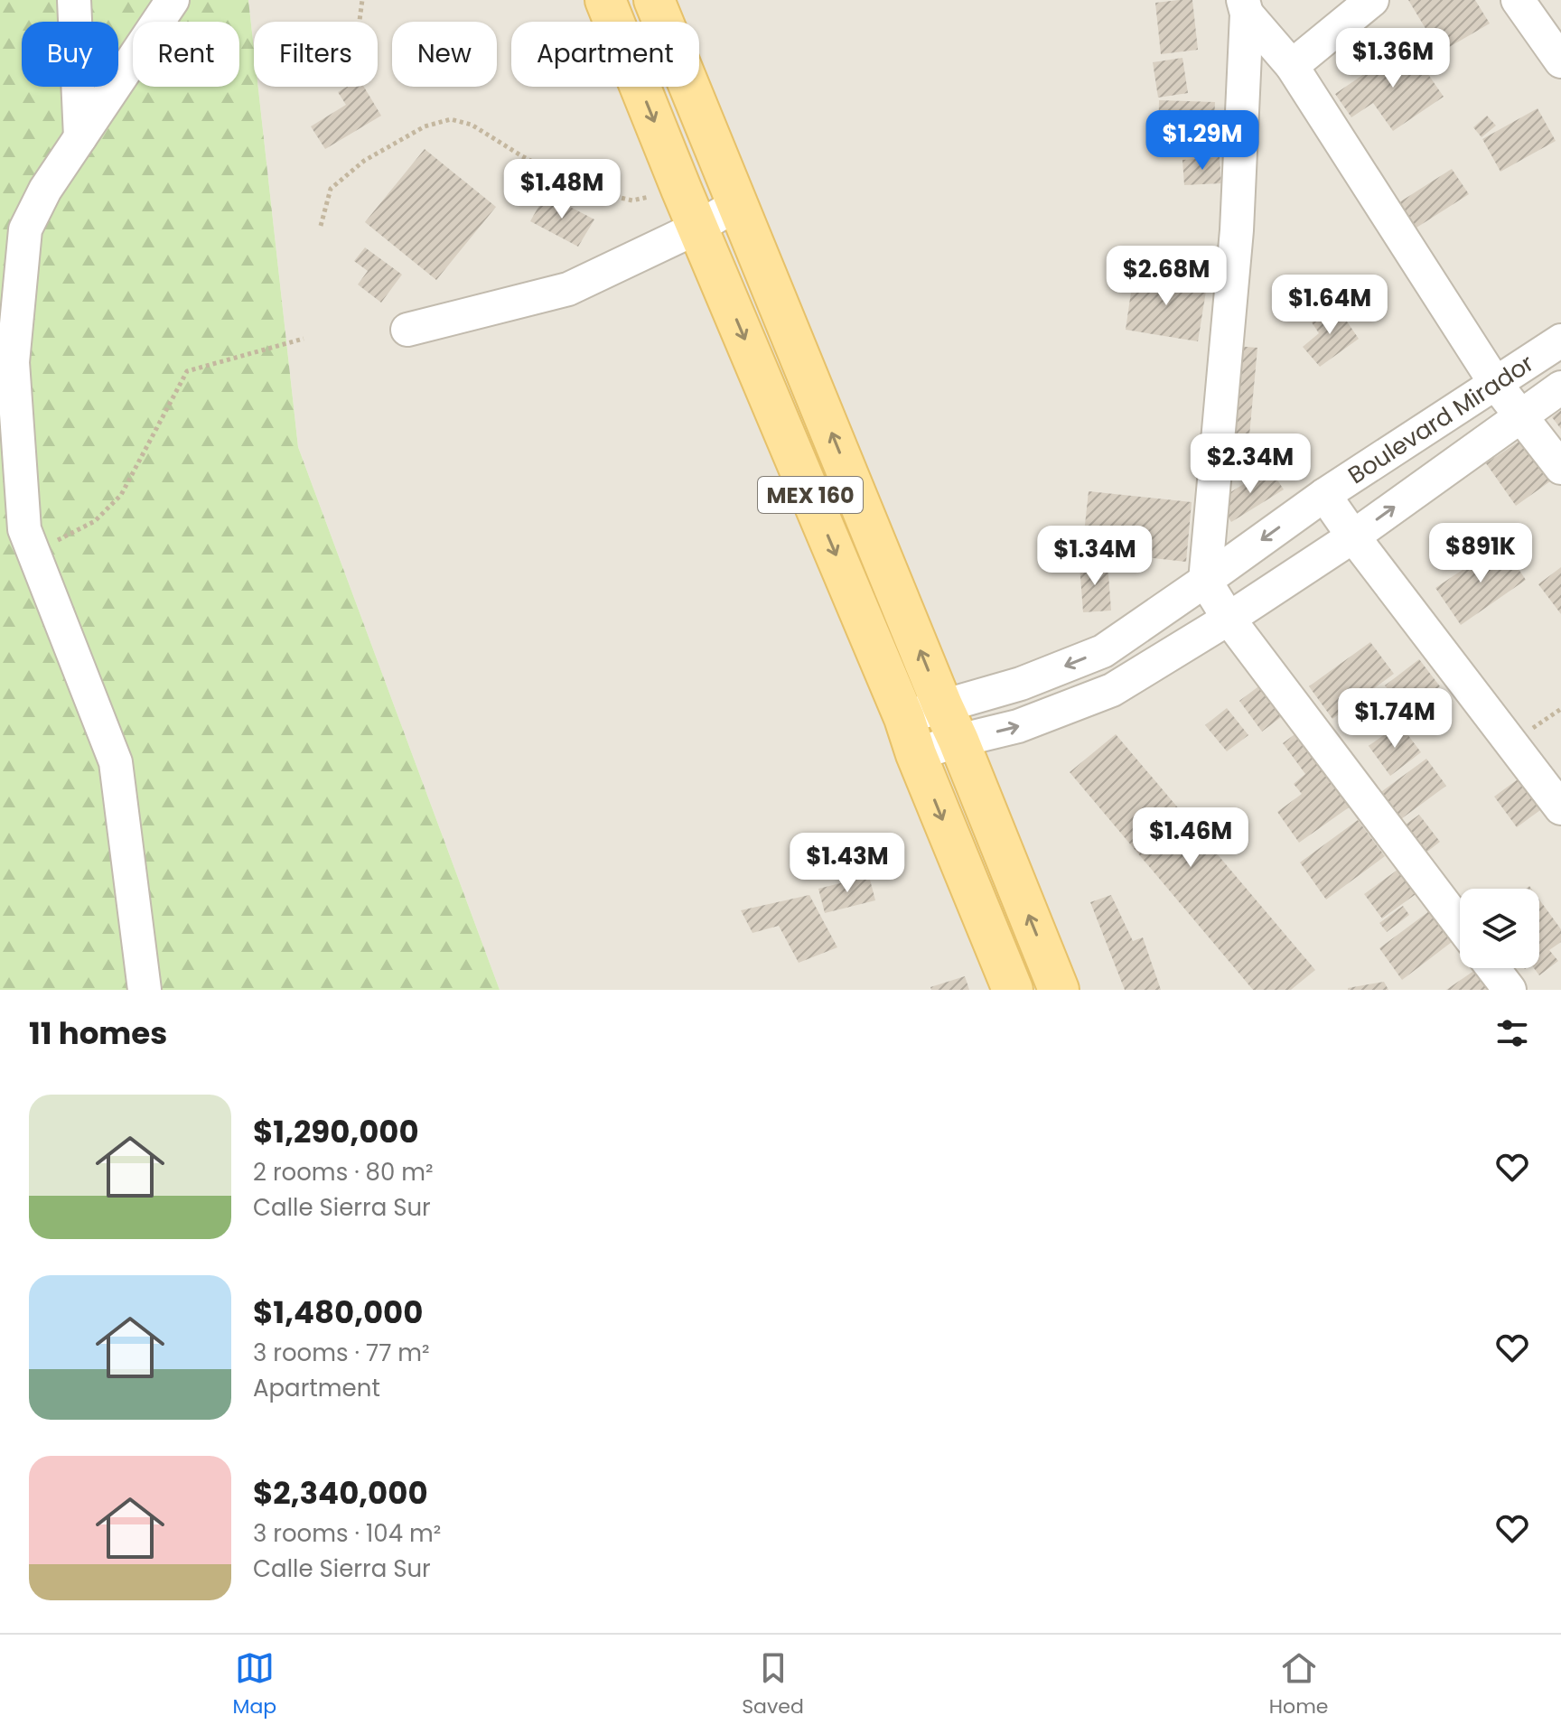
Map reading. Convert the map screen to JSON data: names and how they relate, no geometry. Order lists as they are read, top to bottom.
{
  "streets": {
    "main road": ["MEX 160"],
    "street": ["Boulevard Mirador"]
  },
  "crossings": [
    ["Boulevard Mirador", "MEX 160"]
  ],
  "page": {
    "chip": [
      "Buy",
      "Rent",
      "Filters",
      "New",
      "Apartment"
    ],
    "price": [
      "$1.36M",
      "$1.29M",
      "$1.48M",
      "$2.68M",
      "$1.64M",
      "$2.34M",
      "$891K",
      "$1.34M",
      "$1.74M",
      "$1.46M",
      "$1.43M"
    ],
    "heading": "11 homes",
    "list": [
      {
        "name": "$1,290,000",
        "note": "2 rooms · 80 m² · Calle Sierra Sur"
      },
      {
        "name": "$1,480,000",
        "note": "3 rooms · 77 m² · Apartment"
      },
      {
        "name": "$2,340,000",
        "note": "3 rooms · 104 m² · Calle Sierra Sur"
      }
    ],
    "tabs": ["Map", "Saved", "Home"]
  }
}
